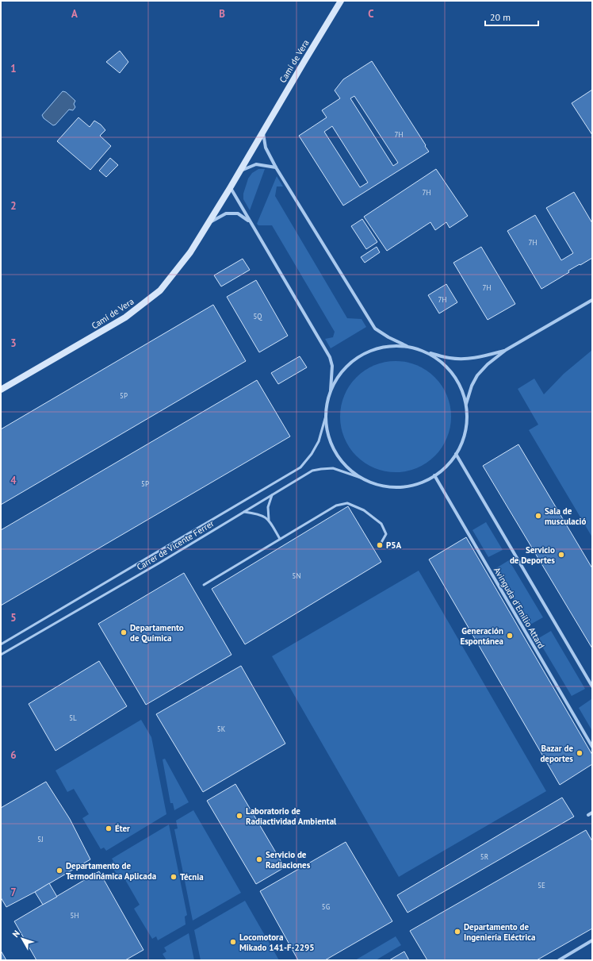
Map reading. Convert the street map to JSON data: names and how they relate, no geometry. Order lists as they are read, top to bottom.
{
  "streets": {
    "street": ["Camí de Vera", "Avinguda d'Emilio Attard"],
    "lane": ["Carrer de Vicente Ferrer"]
  },
  "places": [
    "Sala de musculació",
    "P5A",
    "Servicio de Deportes",
    "Departamento de Química",
    "Generación Espontánea",
    "Bazar de deportes",
    "Laboratorio de Radiactividad Ambiental",
    "Éter",
    "Servicio de Radiaciones",
    "Departamento de Termodinámica Aplicada",
    "Técnia",
    "Departamento de Ingeniería Eléctrica",
    "Locomotora Mikado 141-F-2295"
  ],
  "house_numbers": [
    "7H",
    "7H",
    "7H",
    "7H",
    "7H",
    "5Q",
    "5P",
    "5P",
    "5N",
    "5L",
    "5K",
    "5J",
    "5R",
    "5E",
    "5G",
    "5H"
  ],
  "scale_bar": "20 m",
  "north": "top left",
  "grid": {
    "columns": ["A", "B", "C"],
    "rows": [
      "1",
      "2",
      "3",
      "4",
      "5",
      "6",
      "7"
    ]
  }
}
